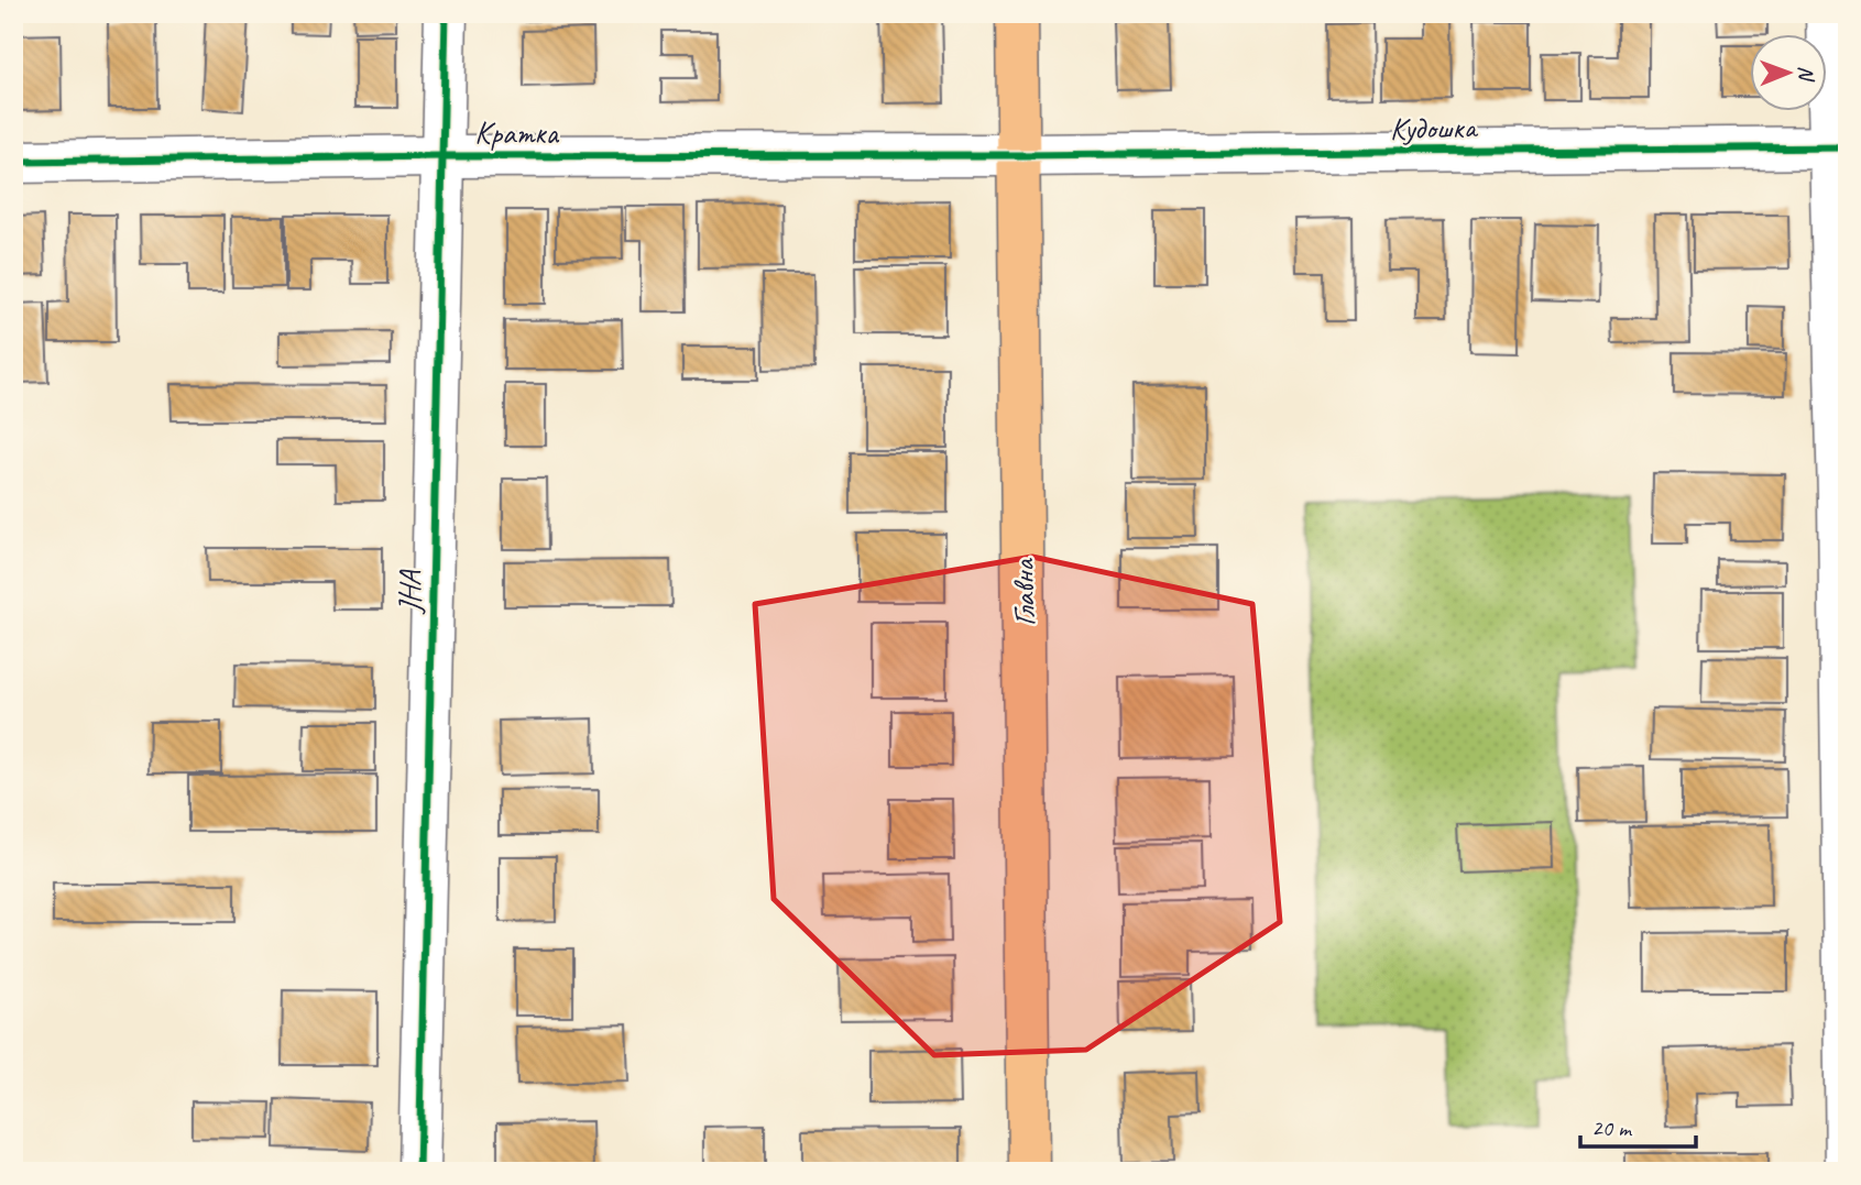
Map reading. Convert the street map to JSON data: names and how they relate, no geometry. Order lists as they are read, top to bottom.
{
  "streets": {
    "main road": ["Главна"],
    "street": ["Кудошка", "Кратка", "ЈНА"]
  },
  "crossings": [
    ["Кудошка", "Кратка"],
    ["Кудошка", "Главна"],
    ["Кратка", "ЈНА"],
    ["Кратка", "Главна"]
  ],
  "scale_bar": "20 m",
  "north": "right"
}
